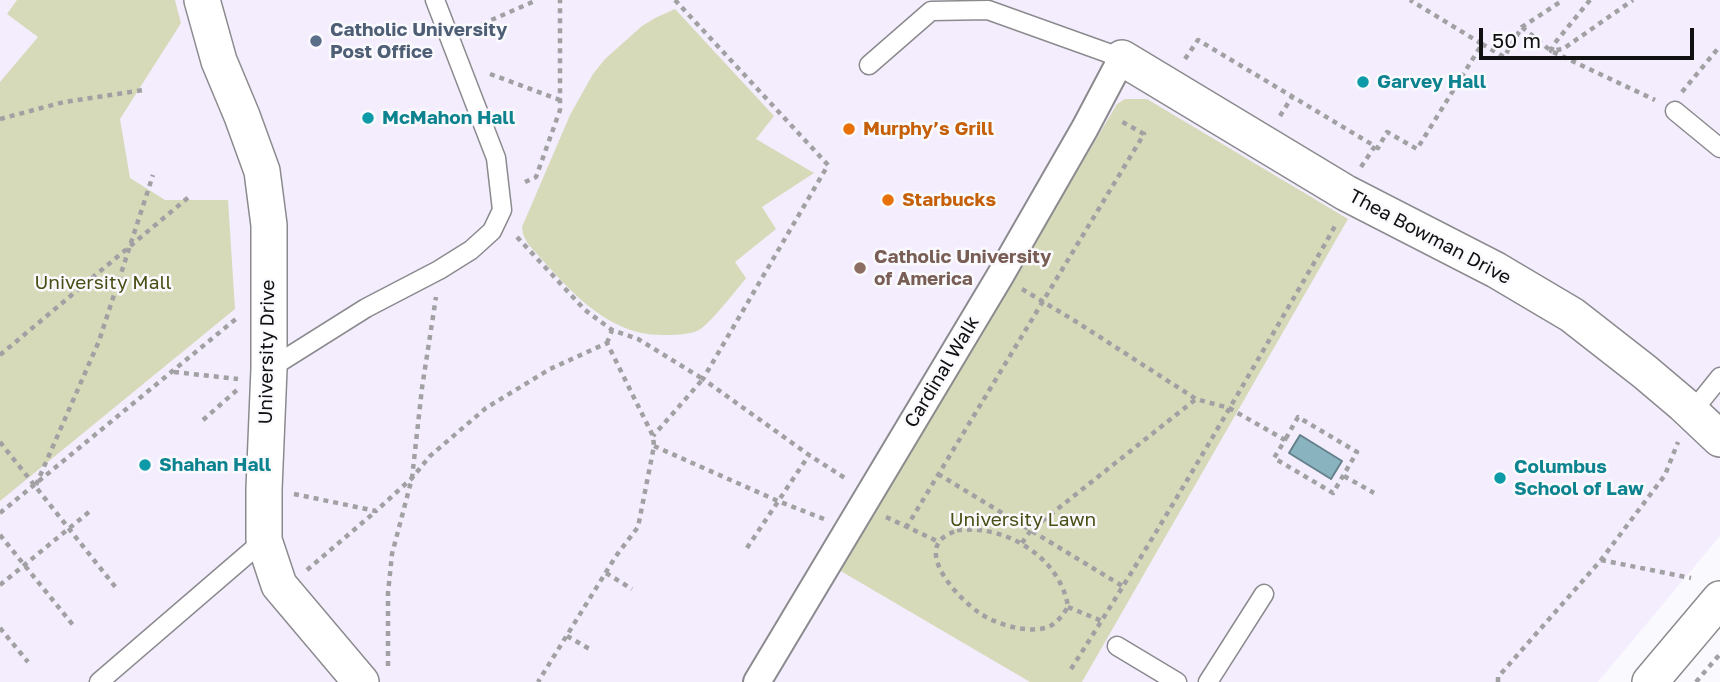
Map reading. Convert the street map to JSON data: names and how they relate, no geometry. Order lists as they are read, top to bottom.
{
  "streets": {
    "street": ["Thea Bowman Drive", "University Drive", "Cardinal Walk"]
  },
  "crossings": [
    ["Thea Bowman Drive", "Cardinal Walk"]
  ],
  "parks": ["University Mall", "University Lawn"],
  "places": [
    "Catholic University Post Office",
    "Garvey Hall",
    "McMahon Hall",
    "Murphy’s Grill",
    "Starbucks",
    "Catholic University of America",
    "Shahan Hall",
    "Columbus School of Law"
  ],
  "scale_bar": "50 m"
}
